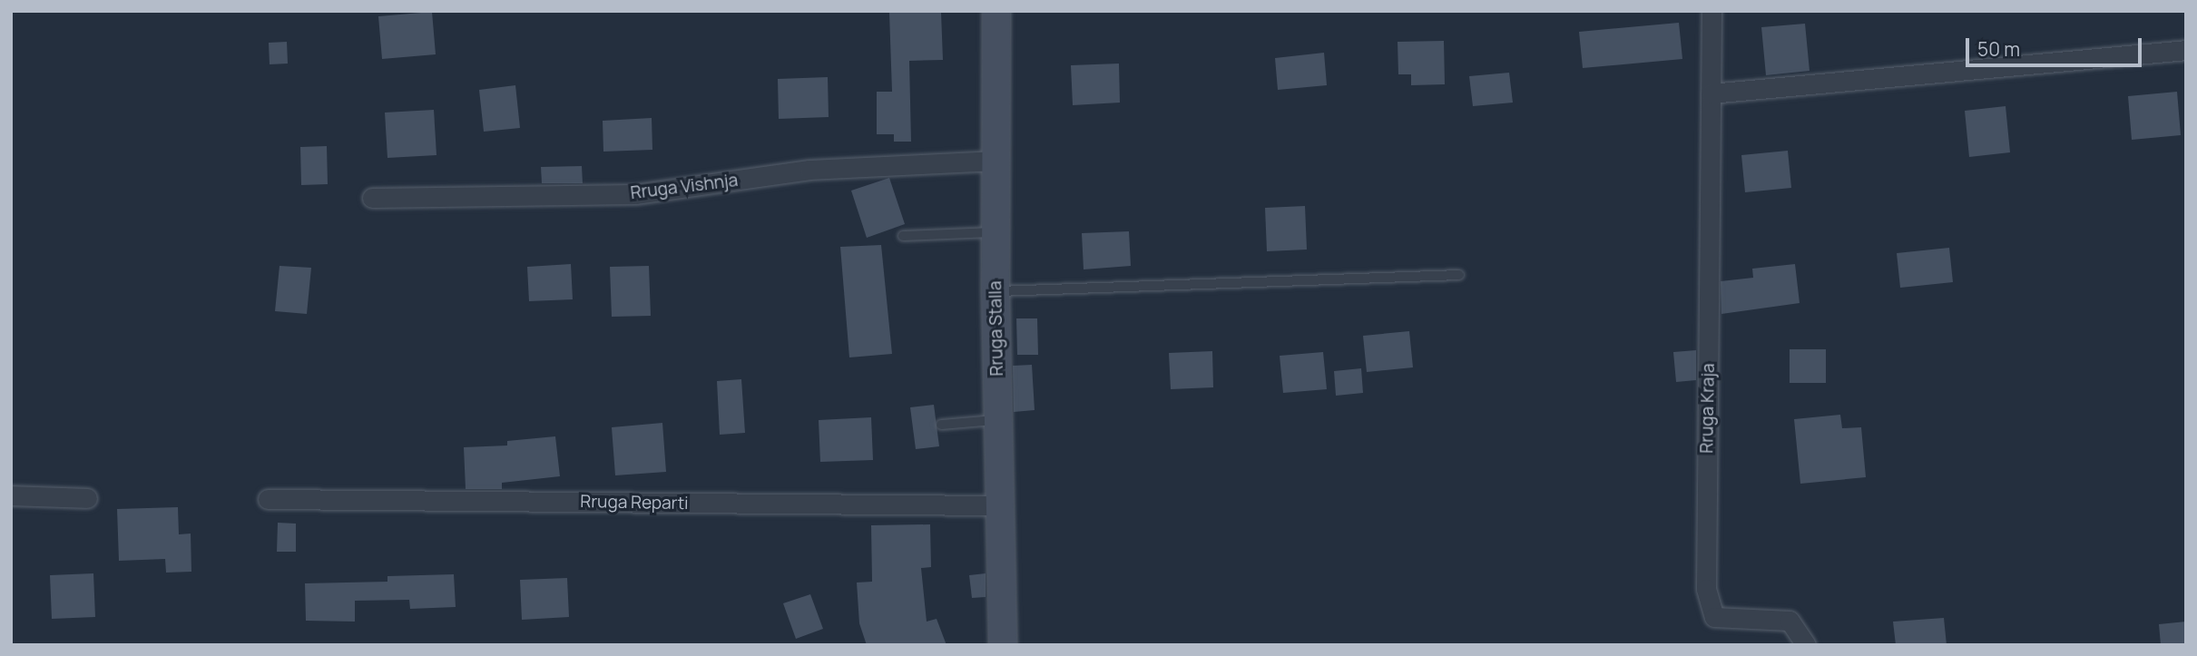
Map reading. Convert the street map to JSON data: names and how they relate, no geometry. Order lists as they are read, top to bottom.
{
  "streets": {
    "street": [
      "Rruga Vishnja",
      "Rruga Stalla",
      "Rruga Kraja",
      "Rruga Reparti"
    ]
  },
  "crossings": [
    ["Rruga Vishnja", "Rruga Stalla"],
    ["Rruga Stalla", "Rruga Reparti"]
  ],
  "scale_bar": "50 m"
}
